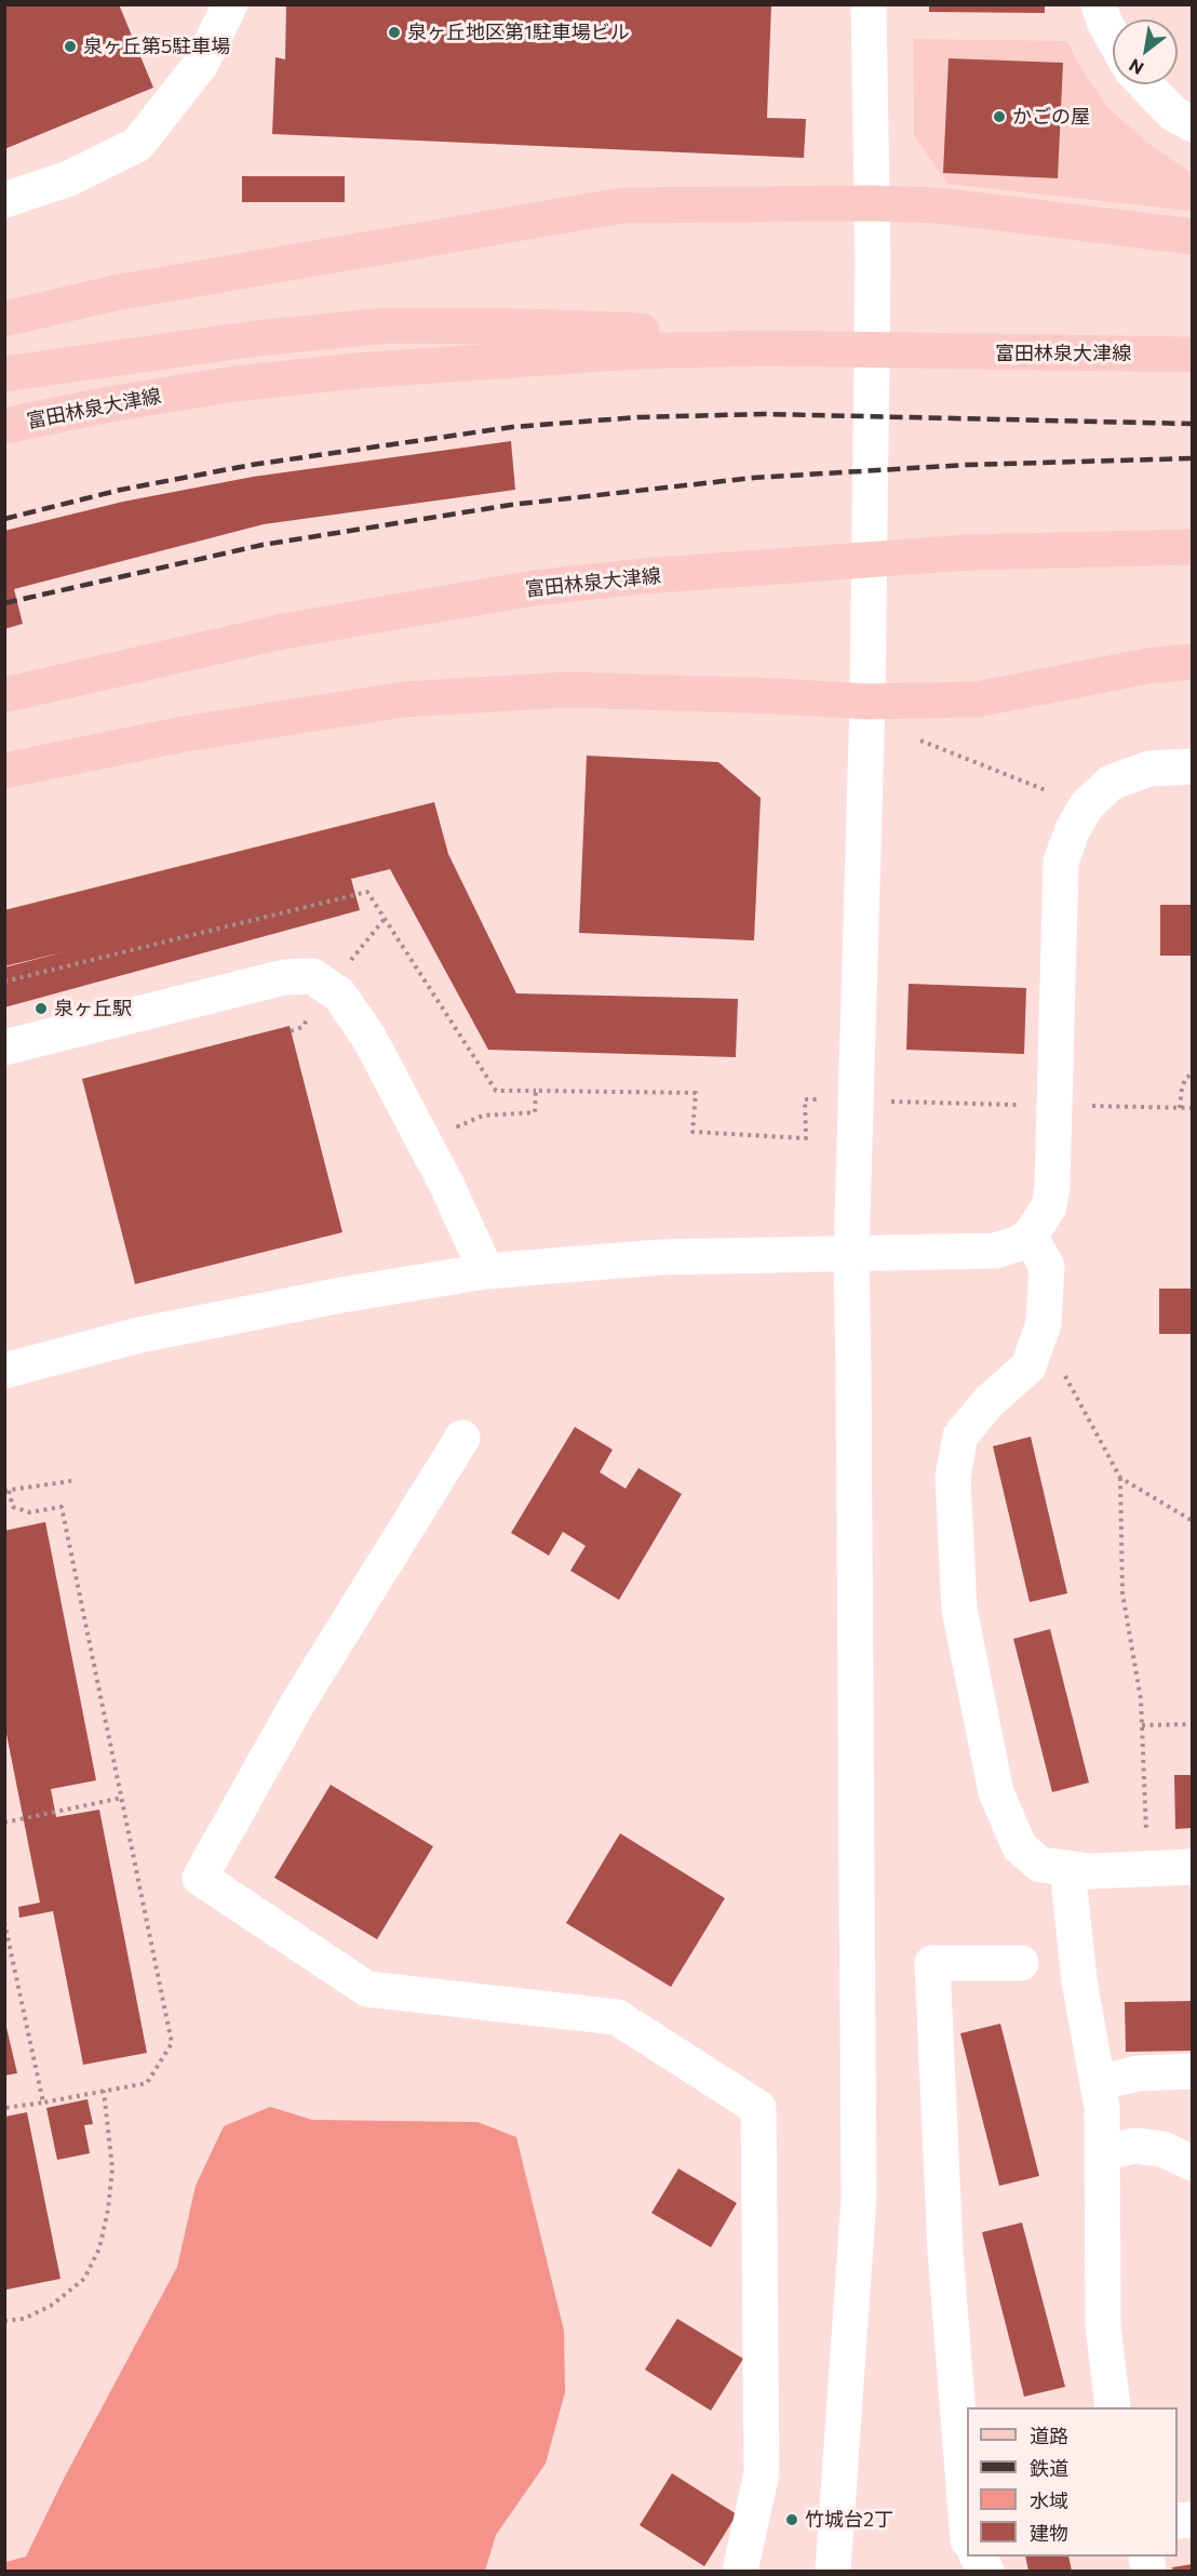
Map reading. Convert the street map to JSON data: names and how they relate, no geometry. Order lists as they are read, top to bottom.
{
  "streets": {
    "main road": ["富田林泉大津線"]
  },
  "places": [
    "泉ヶ丘地区第1駐車場ビル",
    "泉ヶ丘第5駐車場",
    "かごの屋",
    "泉ヶ丘駅",
    "竹城台2丁"
  ],
  "legend": [
    "道路",
    "鉄道",
    "水域",
    "建物"
  ],
  "north": "bottom left"
}
